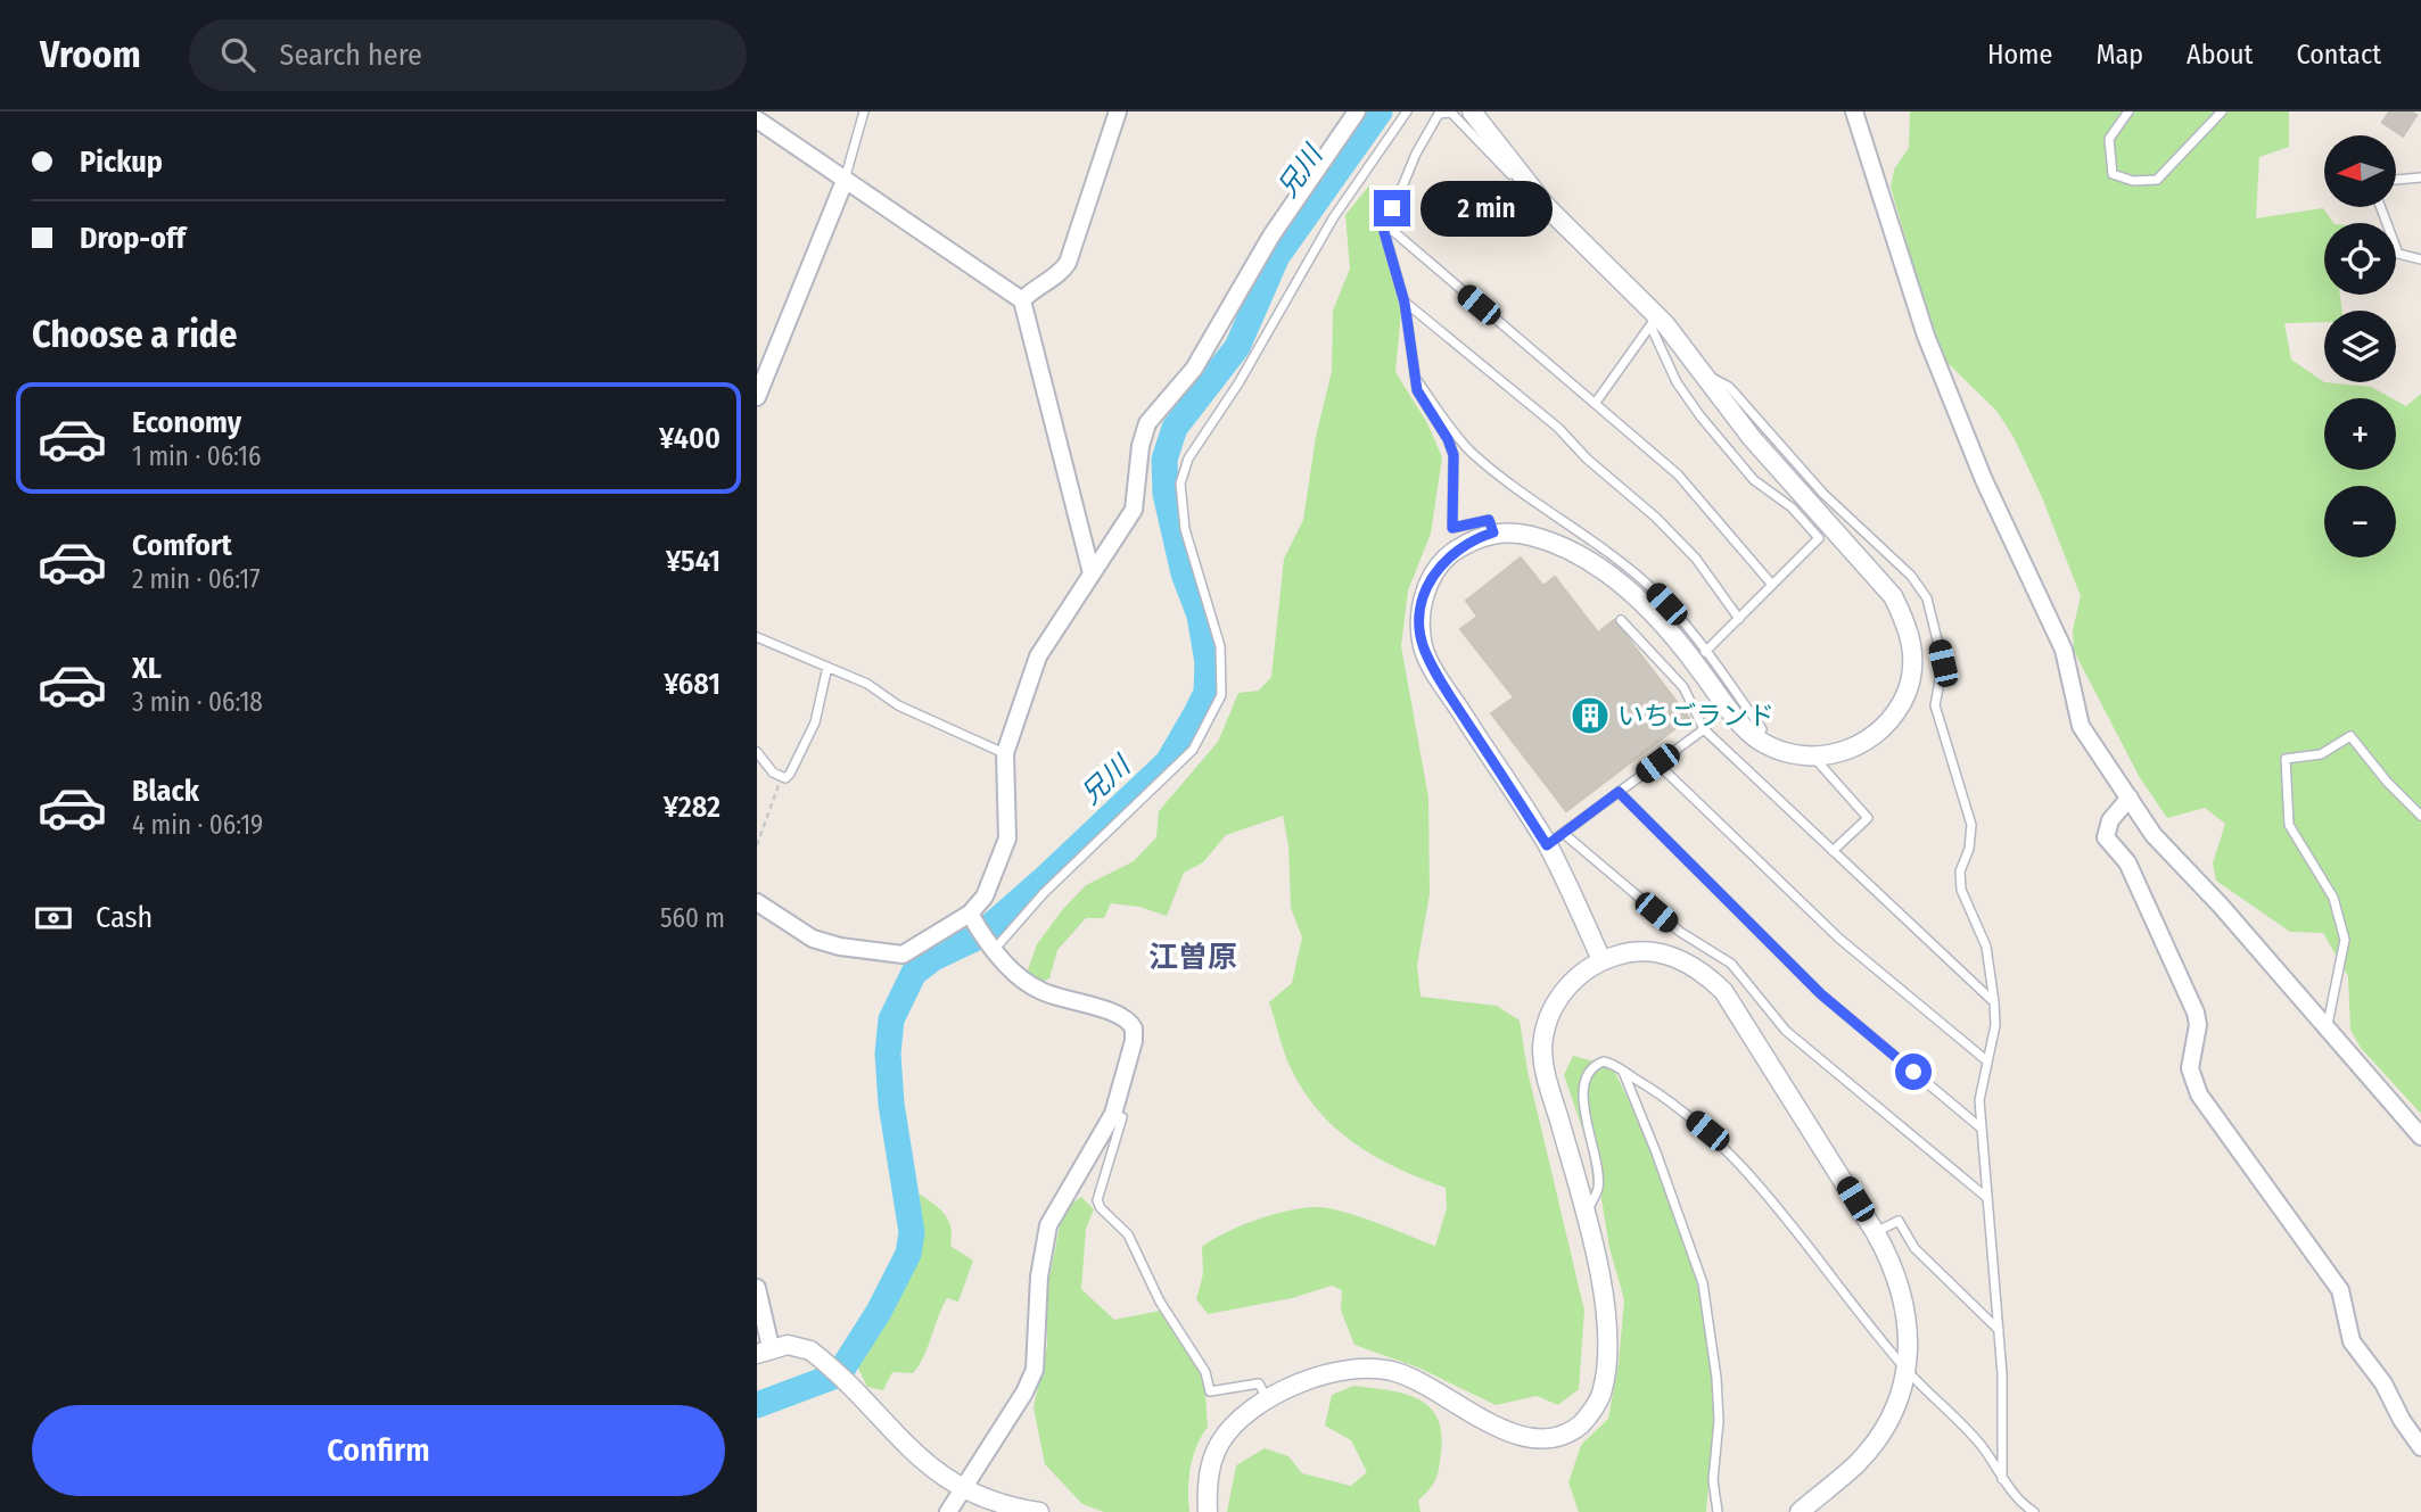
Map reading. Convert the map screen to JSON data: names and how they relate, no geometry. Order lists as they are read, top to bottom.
{
  "districts": ["江曽原"],
  "water": ["兄川"],
  "places": {
    "building": ["いちごランド"]
  },
  "north": "left",
  "page": {
    "header": "Vroom",
    "search": "Search here",
    "nav": [
      "Home",
      "Map",
      "About",
      "Contact"
    ],
    "banner": ["Pickup", "Drop-off"],
    "map_buttons": ["+", "−"],
    "bubble": "2 min",
    "heading": "Choose a ride",
    "list": [
      {
        "name": "Economy",
        "note": "1 min · 06:16",
        "value": "¥400"
      },
      {
        "name": "Comfort",
        "note": "2 min · 06:17",
        "value": "¥541"
      },
      {
        "name": "XL",
        "note": "3 min · 06:18",
        "value": "¥681"
      },
      {
        "name": "Black",
        "note": "4 min · 06:19",
        "value": "¥282"
      }
    ],
    "pay": ["Cash", "560 m"],
    "buttons": "Confirm"
  }
}
